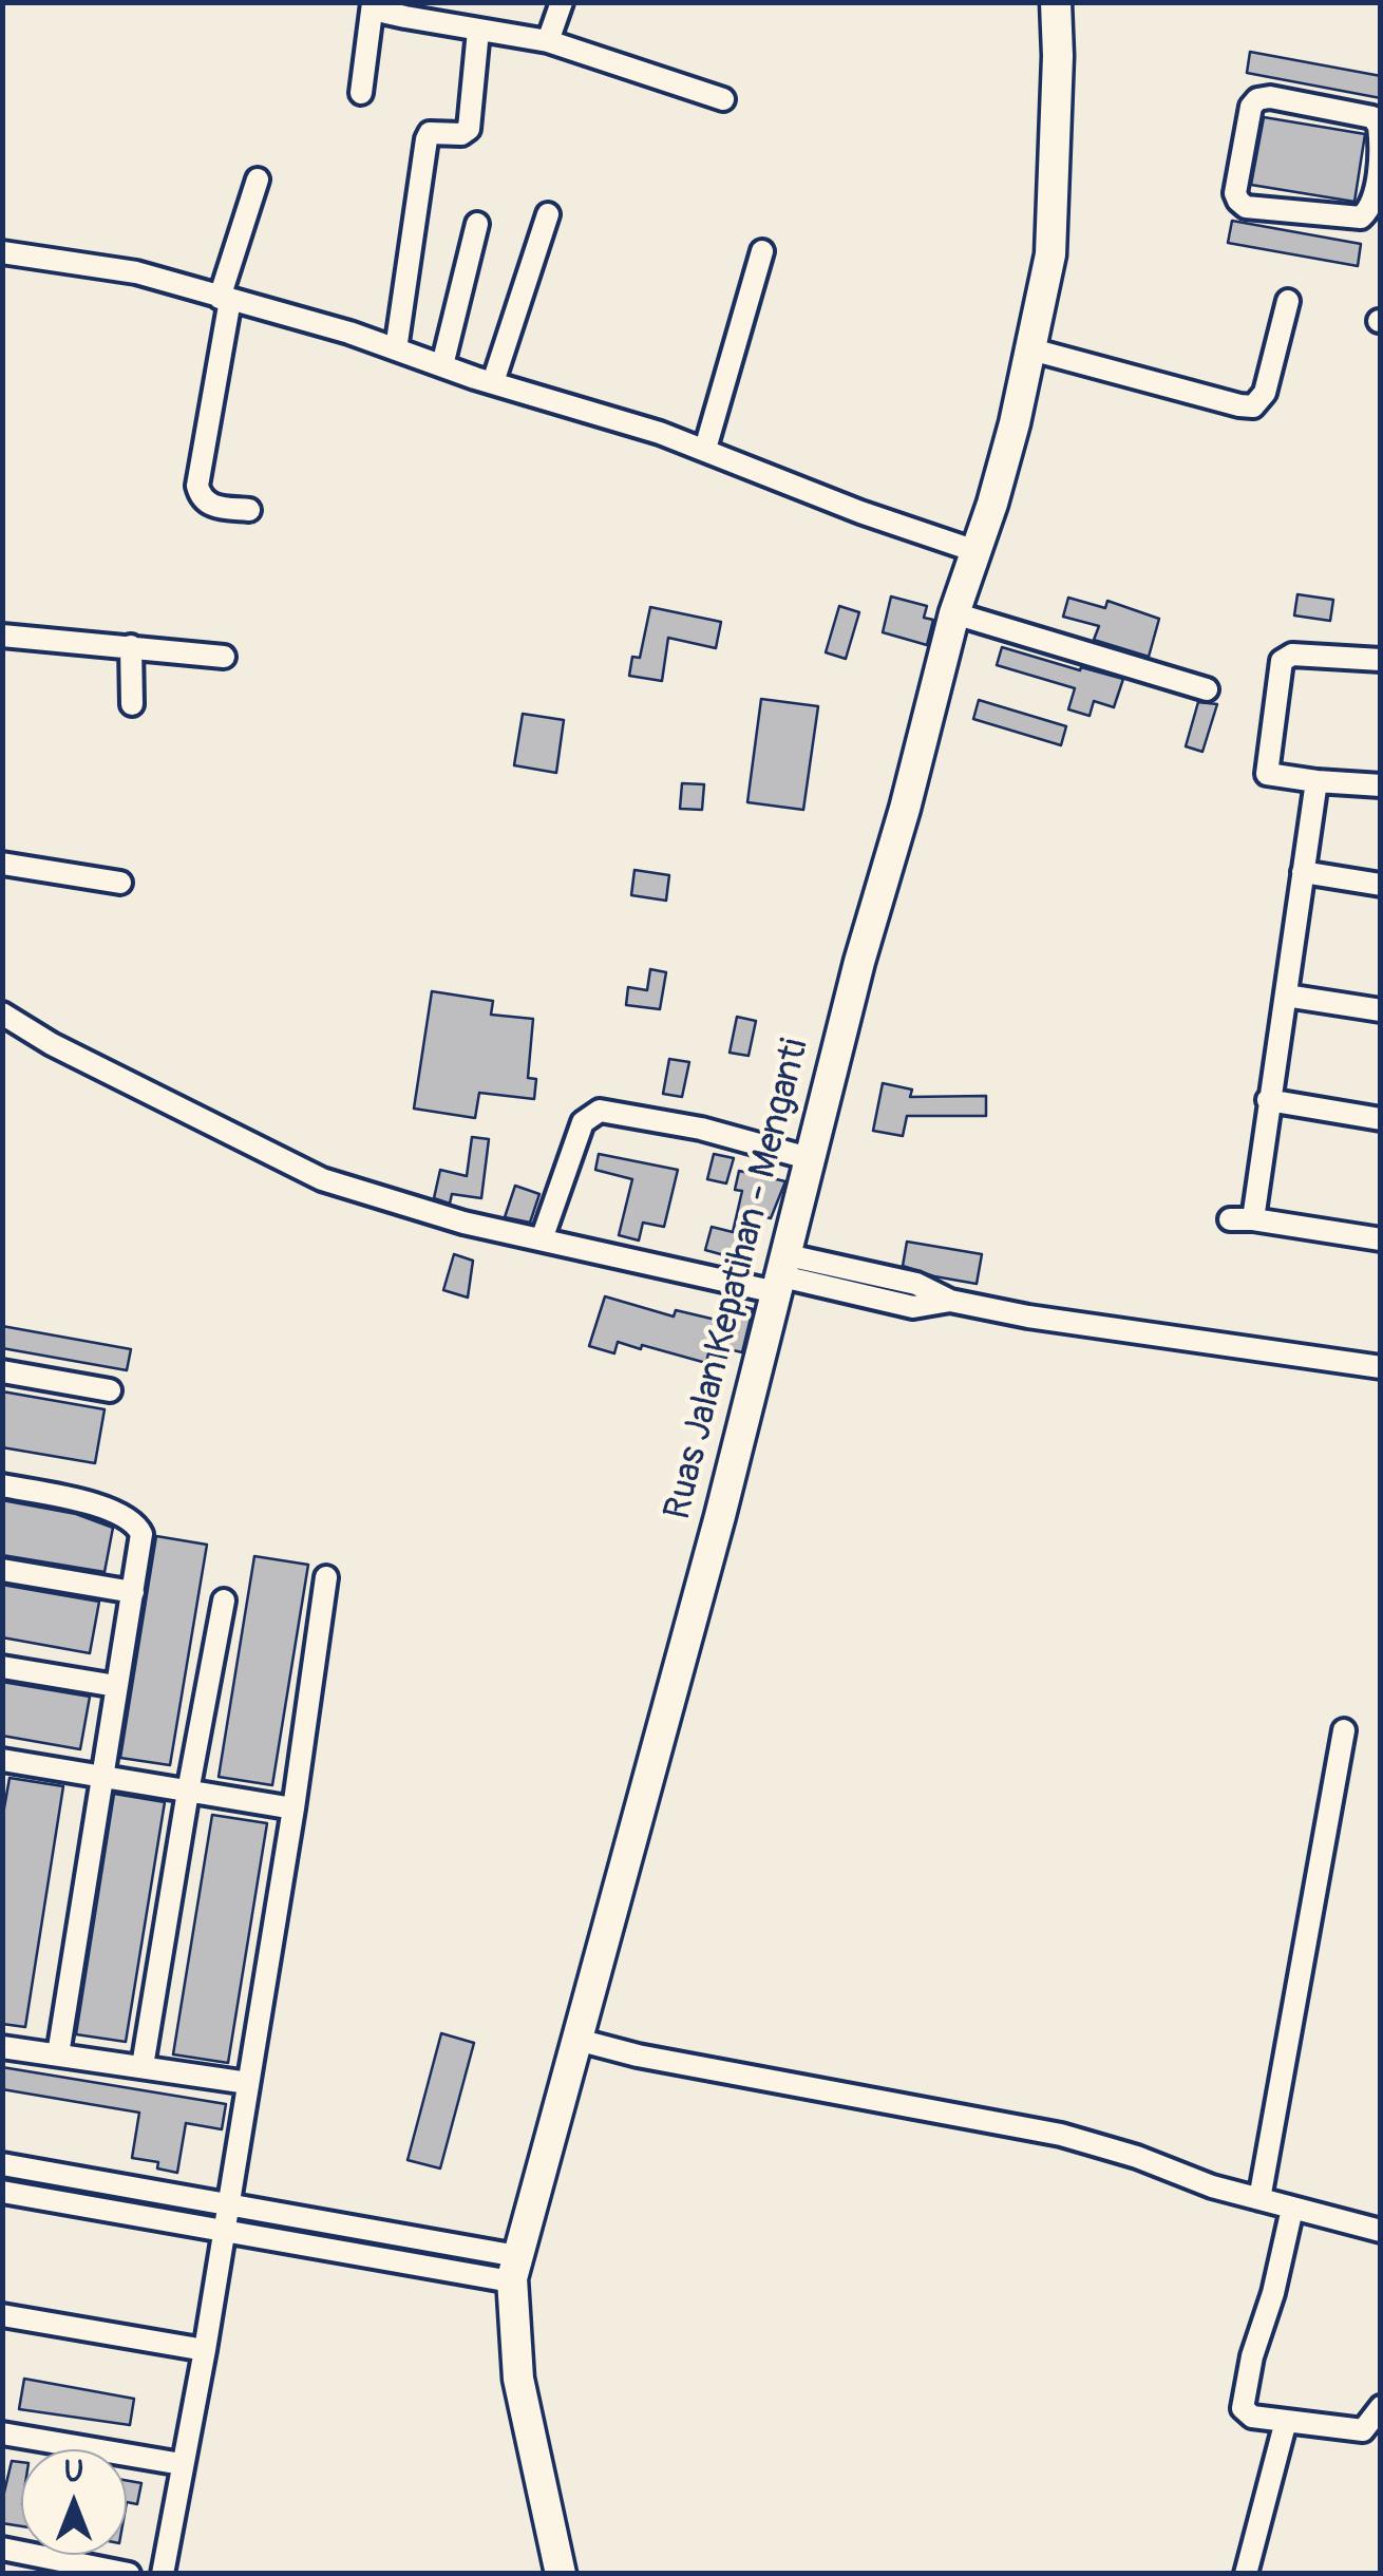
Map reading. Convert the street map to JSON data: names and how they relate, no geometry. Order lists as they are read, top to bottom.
{
  "streets": {
    "main road": ["Ruas Jalan Kepatihan - Menganti"]
  },
  "north": "top"
}
